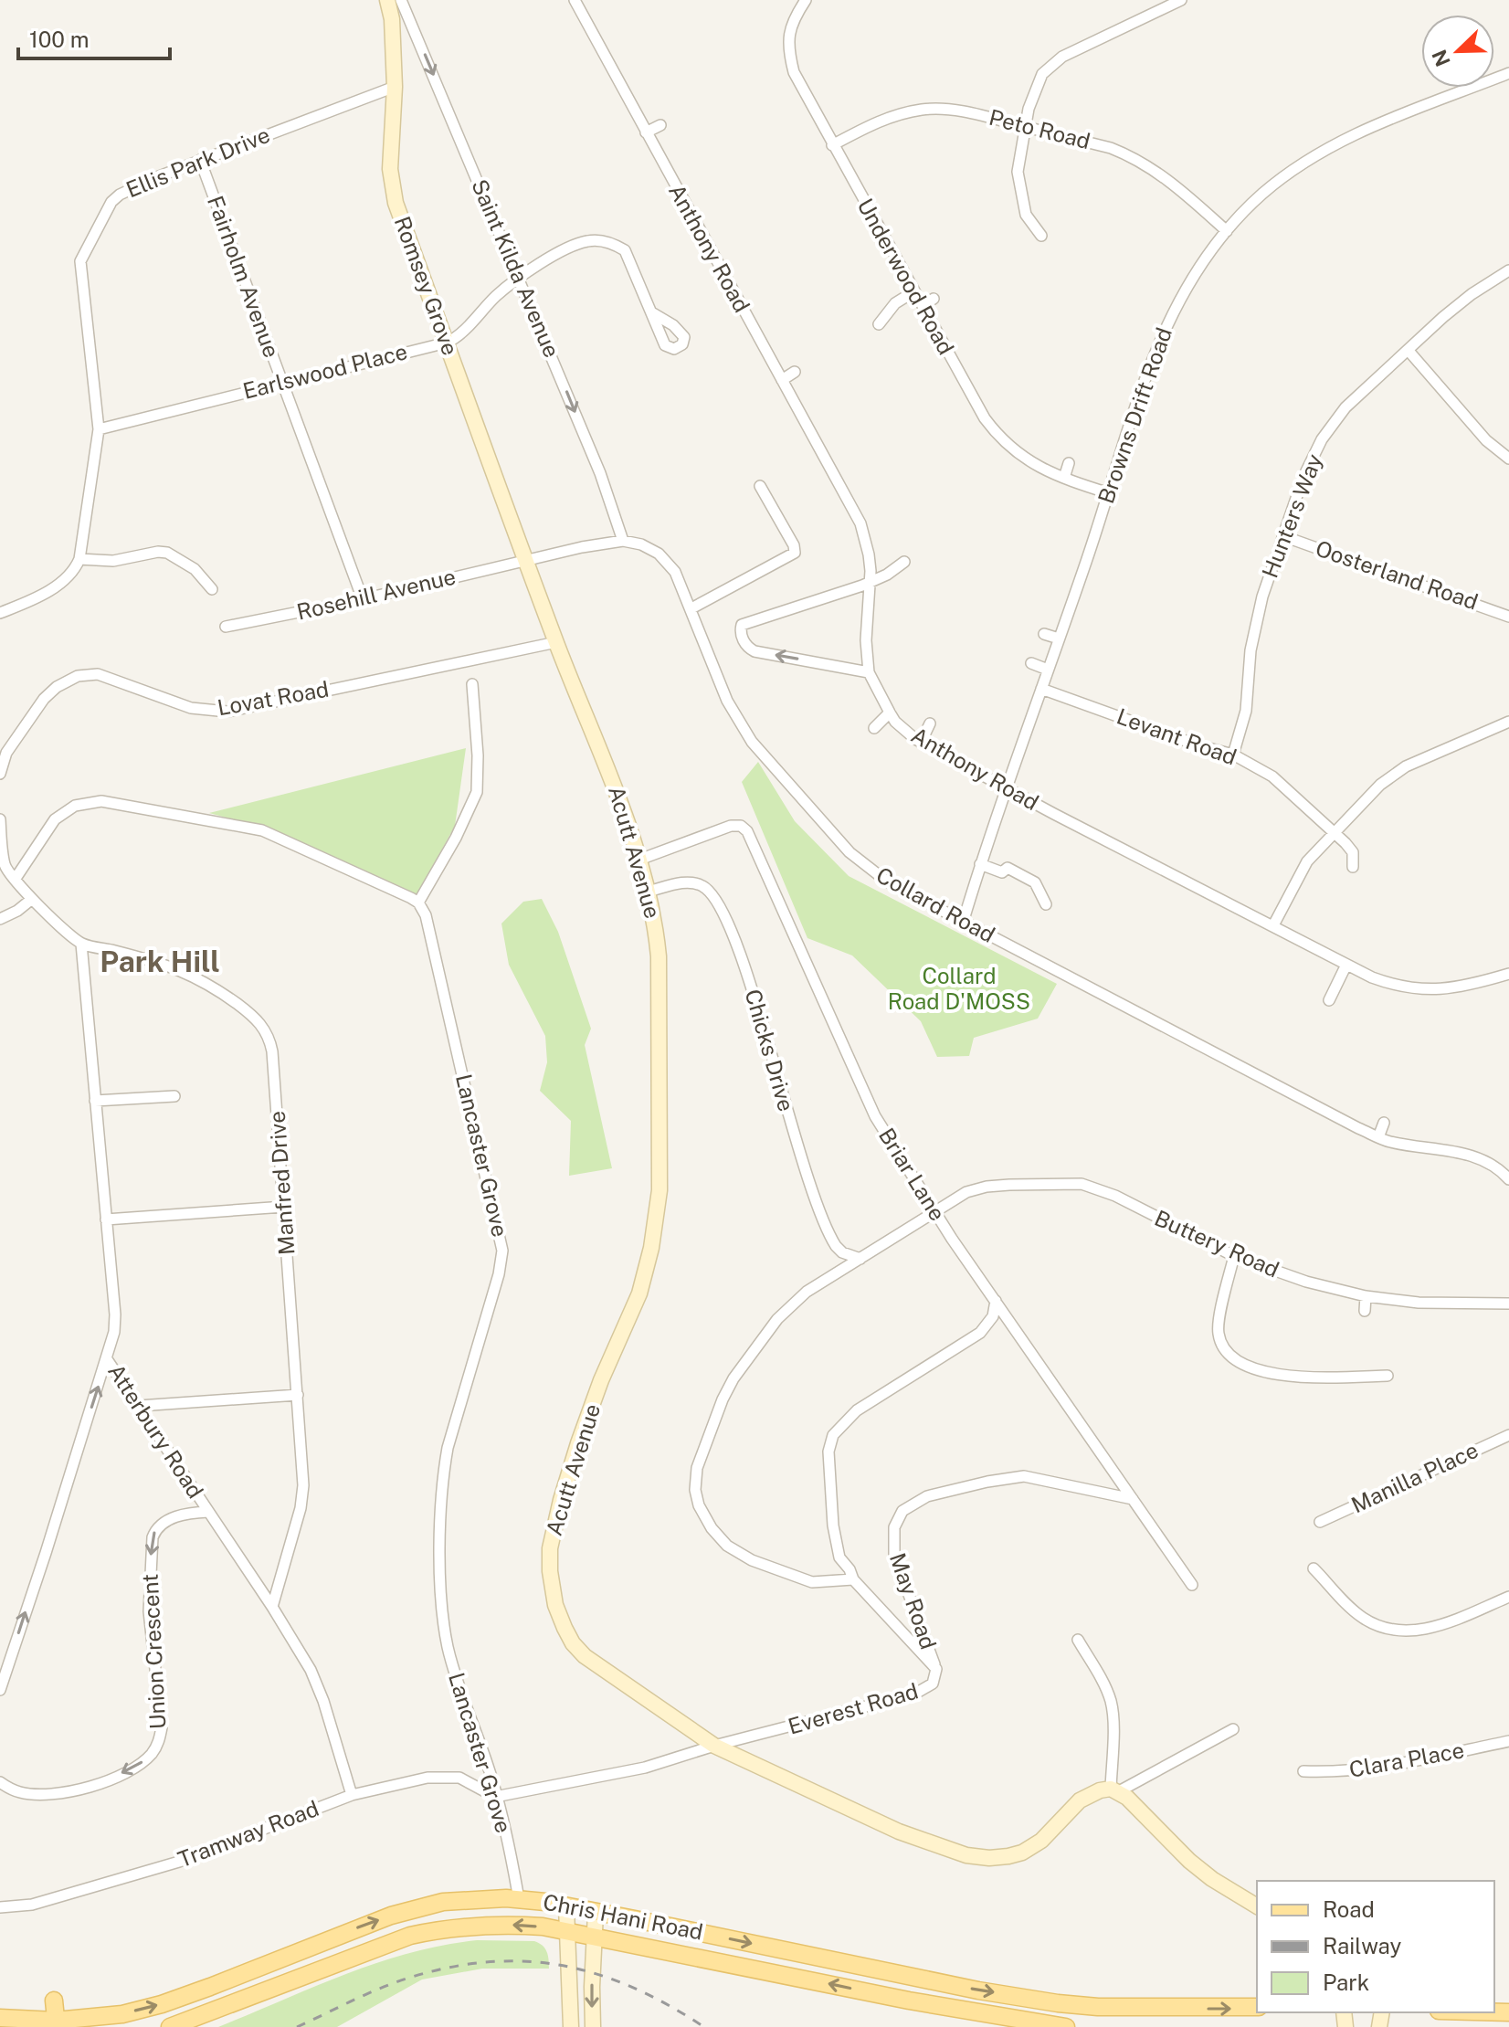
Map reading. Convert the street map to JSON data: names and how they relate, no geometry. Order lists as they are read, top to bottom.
{
  "streets": {
    "main road": ["Chris Hani Road"],
    "street": [
      "Peto Road",
      "Ellis Park Drive",
      "Anthony Road",
      "Saint Kilda Avenue",
      "Fairholm Avenue",
      "Underwood Road",
      "Romsey Grove",
      "Earlswood Place",
      "Browns Drift Road",
      "Hunters Way",
      "Oosterland Road",
      "Rosehill Avenue",
      "Lovat Road",
      "Levant Road",
      "Acutt Avenue",
      "Collard Road",
      "Chicks Drive",
      "Lancaster Grove",
      "Briar Lane",
      "Manfred Drive",
      "Buttery Road",
      "Atterbury Road",
      "Manilla Place",
      "May Road",
      "Union Crescent",
      "Everest Road",
      "Clara Place",
      "Tramway Road"
    ]
  },
  "crossings": [
    ["Peto Road", "Underwood Road"],
    ["Peto Road", "Browns Drift Road"],
    ["Ellis Park Drive", "Fairholm Avenue"],
    ["Ellis Park Drive", "Romsey Grove"],
    ["Ellis Park Drive", "Earlswood Place"],
    ["Anthony Road", "Browns Drift Road"],
    ["Saint Kilda Avenue", "Earlswood Place"],
    ["Saint Kilda Avenue", "Collard Road"],
    ["Fairholm Avenue", "Earlswood Place"],
    ["Fairholm Avenue", "Rosehill Avenue"],
    ["Underwood Road", "Browns Drift Road"],
    ["Romsey Grove", "Earlswood Place"],
    ["Romsey Grove", "Rosehill Avenue"],
    ["Romsey Grove", "Acutt Avenue"],
    ["Romsey Grove", "Collard Road"],
    ["Browns Drift Road", "Levant Road"],
    ["Browns Drift Road", "Collard Road"],
    ["Hunters Way", "Oosterland Road"],
    ["Hunters Way", "Levant Road"],
    ["Rosehill Avenue", "Acutt Avenue"],
    ["Rosehill Avenue", "Collard Road"],
    ["Lovat Road", "Acutt Avenue"],
    ["Acutt Avenue", "Collard Road"],
    ["Acutt Avenue", "Chicks Drive"],
    ["Acutt Avenue", "Briar Lane"],
    ["Acutt Avenue", "Everest Road"],
    ["Chicks Drive", "Buttery Road"],
    ["Lancaster Grove", "Everest Road"],
    ["Lancaster Grove", "Tramway Road"],
    ["Lancaster Grove", "Chris Hani Road"],
    ["Briar Lane", "Buttery Road"],
    ["Briar Lane", "May Road"],
    ["Briar Lane", "Everest Road"],
    ["Manfred Drive", "Atterbury Road"],
    ["Buttery Road", "Everest Road"],
    ["Atterbury Road", "Union Crescent"],
    ["Atterbury Road", "Tramway Road"],
    ["May Road", "Everest Road"],
    ["Everest Road", "Tramway Road"]
  ],
  "one_way": ["Saint Kilda Avenue"],
  "districts": ["Park Hill"],
  "parks": ["Collard Road D'MOSS"],
  "legend": ["Road", "Railway", "Park"],
  "scale_bar": "100 m",
  "north": "bottom left"
}
